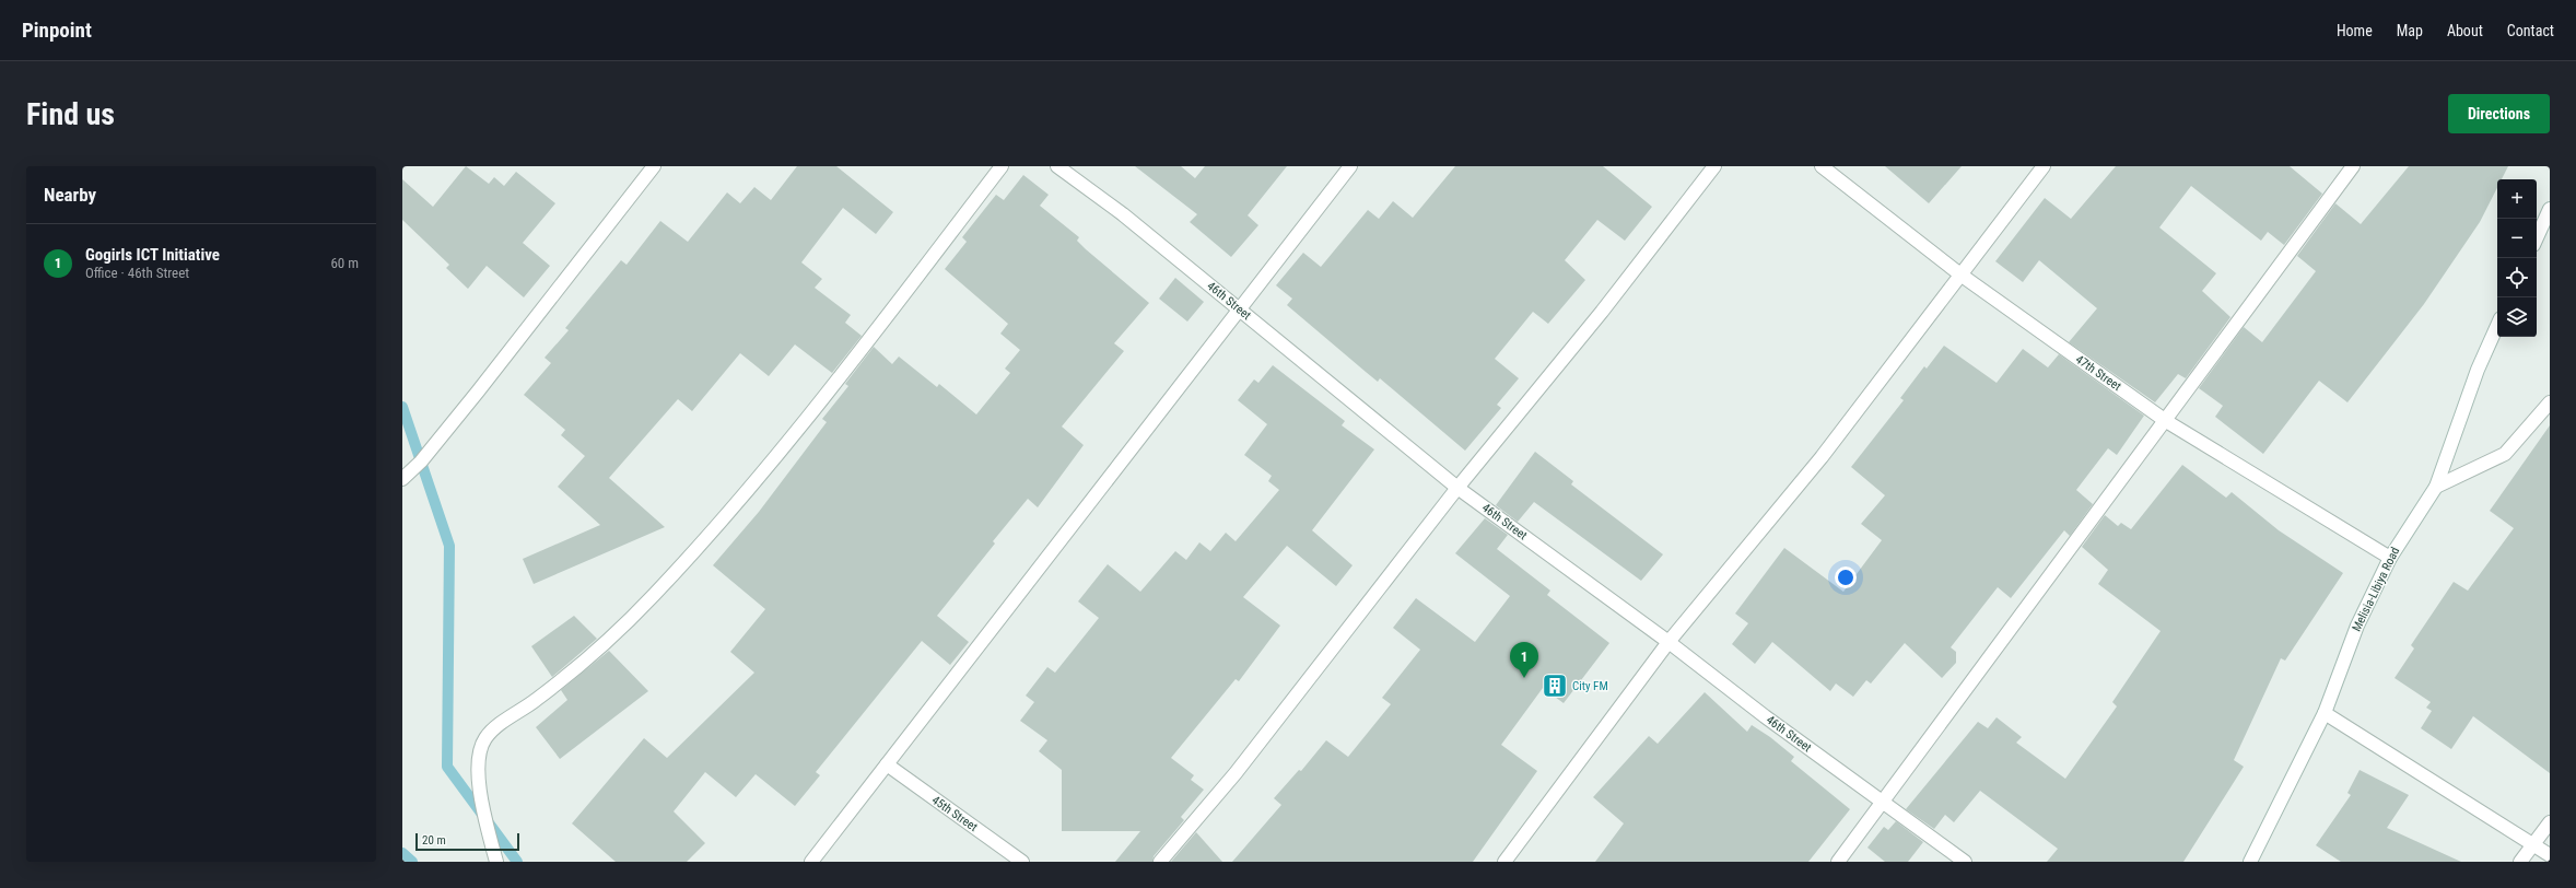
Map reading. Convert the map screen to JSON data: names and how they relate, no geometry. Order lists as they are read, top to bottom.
{
  "streets": {
    "street": [
      "46th Street",
      "47th Street",
      "Melisia-Libiya Road",
      "45th Street"
    ]
  },
  "crossings": [
    ["47th Street", "Melisia-Libiya Road"]
  ],
  "places": {
    "building": ["City FM"]
  },
  "scale_bar": "20 m",
  "page": {
    "header": "Pinpoint",
    "nav": [
      "Home",
      "Map",
      "About",
      "Contact"
    ],
    "buttons": "Directions",
    "title": "Find us",
    "heading": "Nearby",
    "map_buttons": ["+", "−"],
    "list": [
      {
        "mark": "1",
        "name": "Gogirls ICT Initiative",
        "note": "Office · 46th Street",
        "value": "60 m"
      }
    ],
    "pins": "1",
    "scale": "20 m"
  }
}
